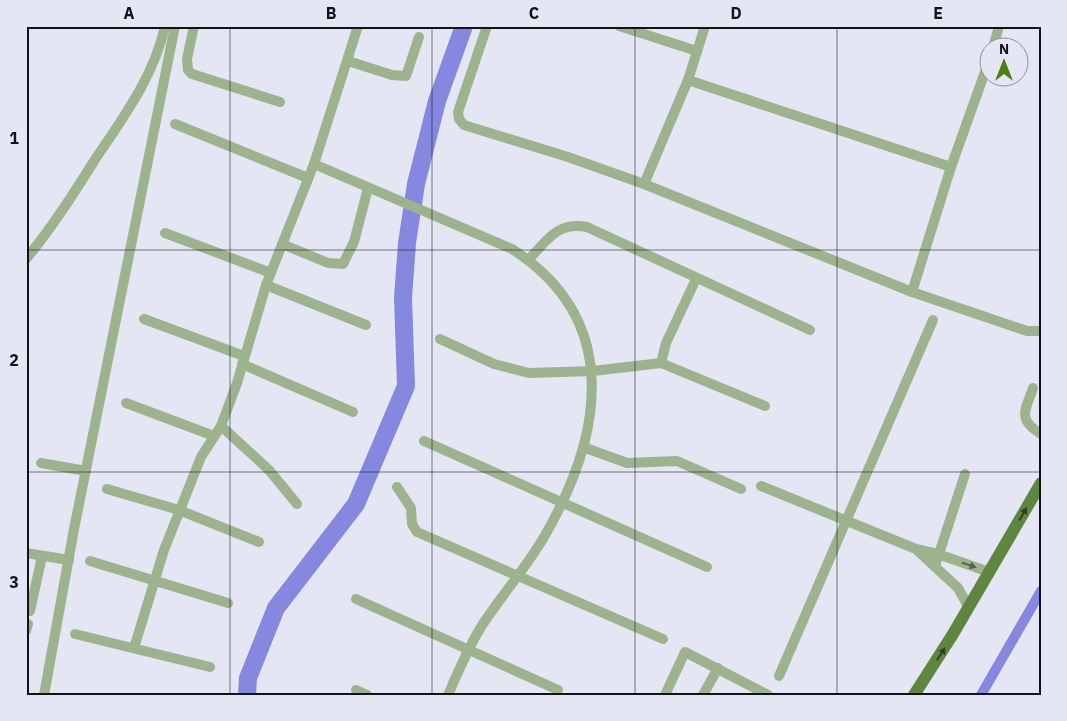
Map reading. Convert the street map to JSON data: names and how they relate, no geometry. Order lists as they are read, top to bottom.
{
  "north": "top",
  "grid": {
    "columns": [
      "A",
      "B",
      "C",
      "D",
      "E"
    ],
    "rows": ["1", "2", "3"]
  }
}
